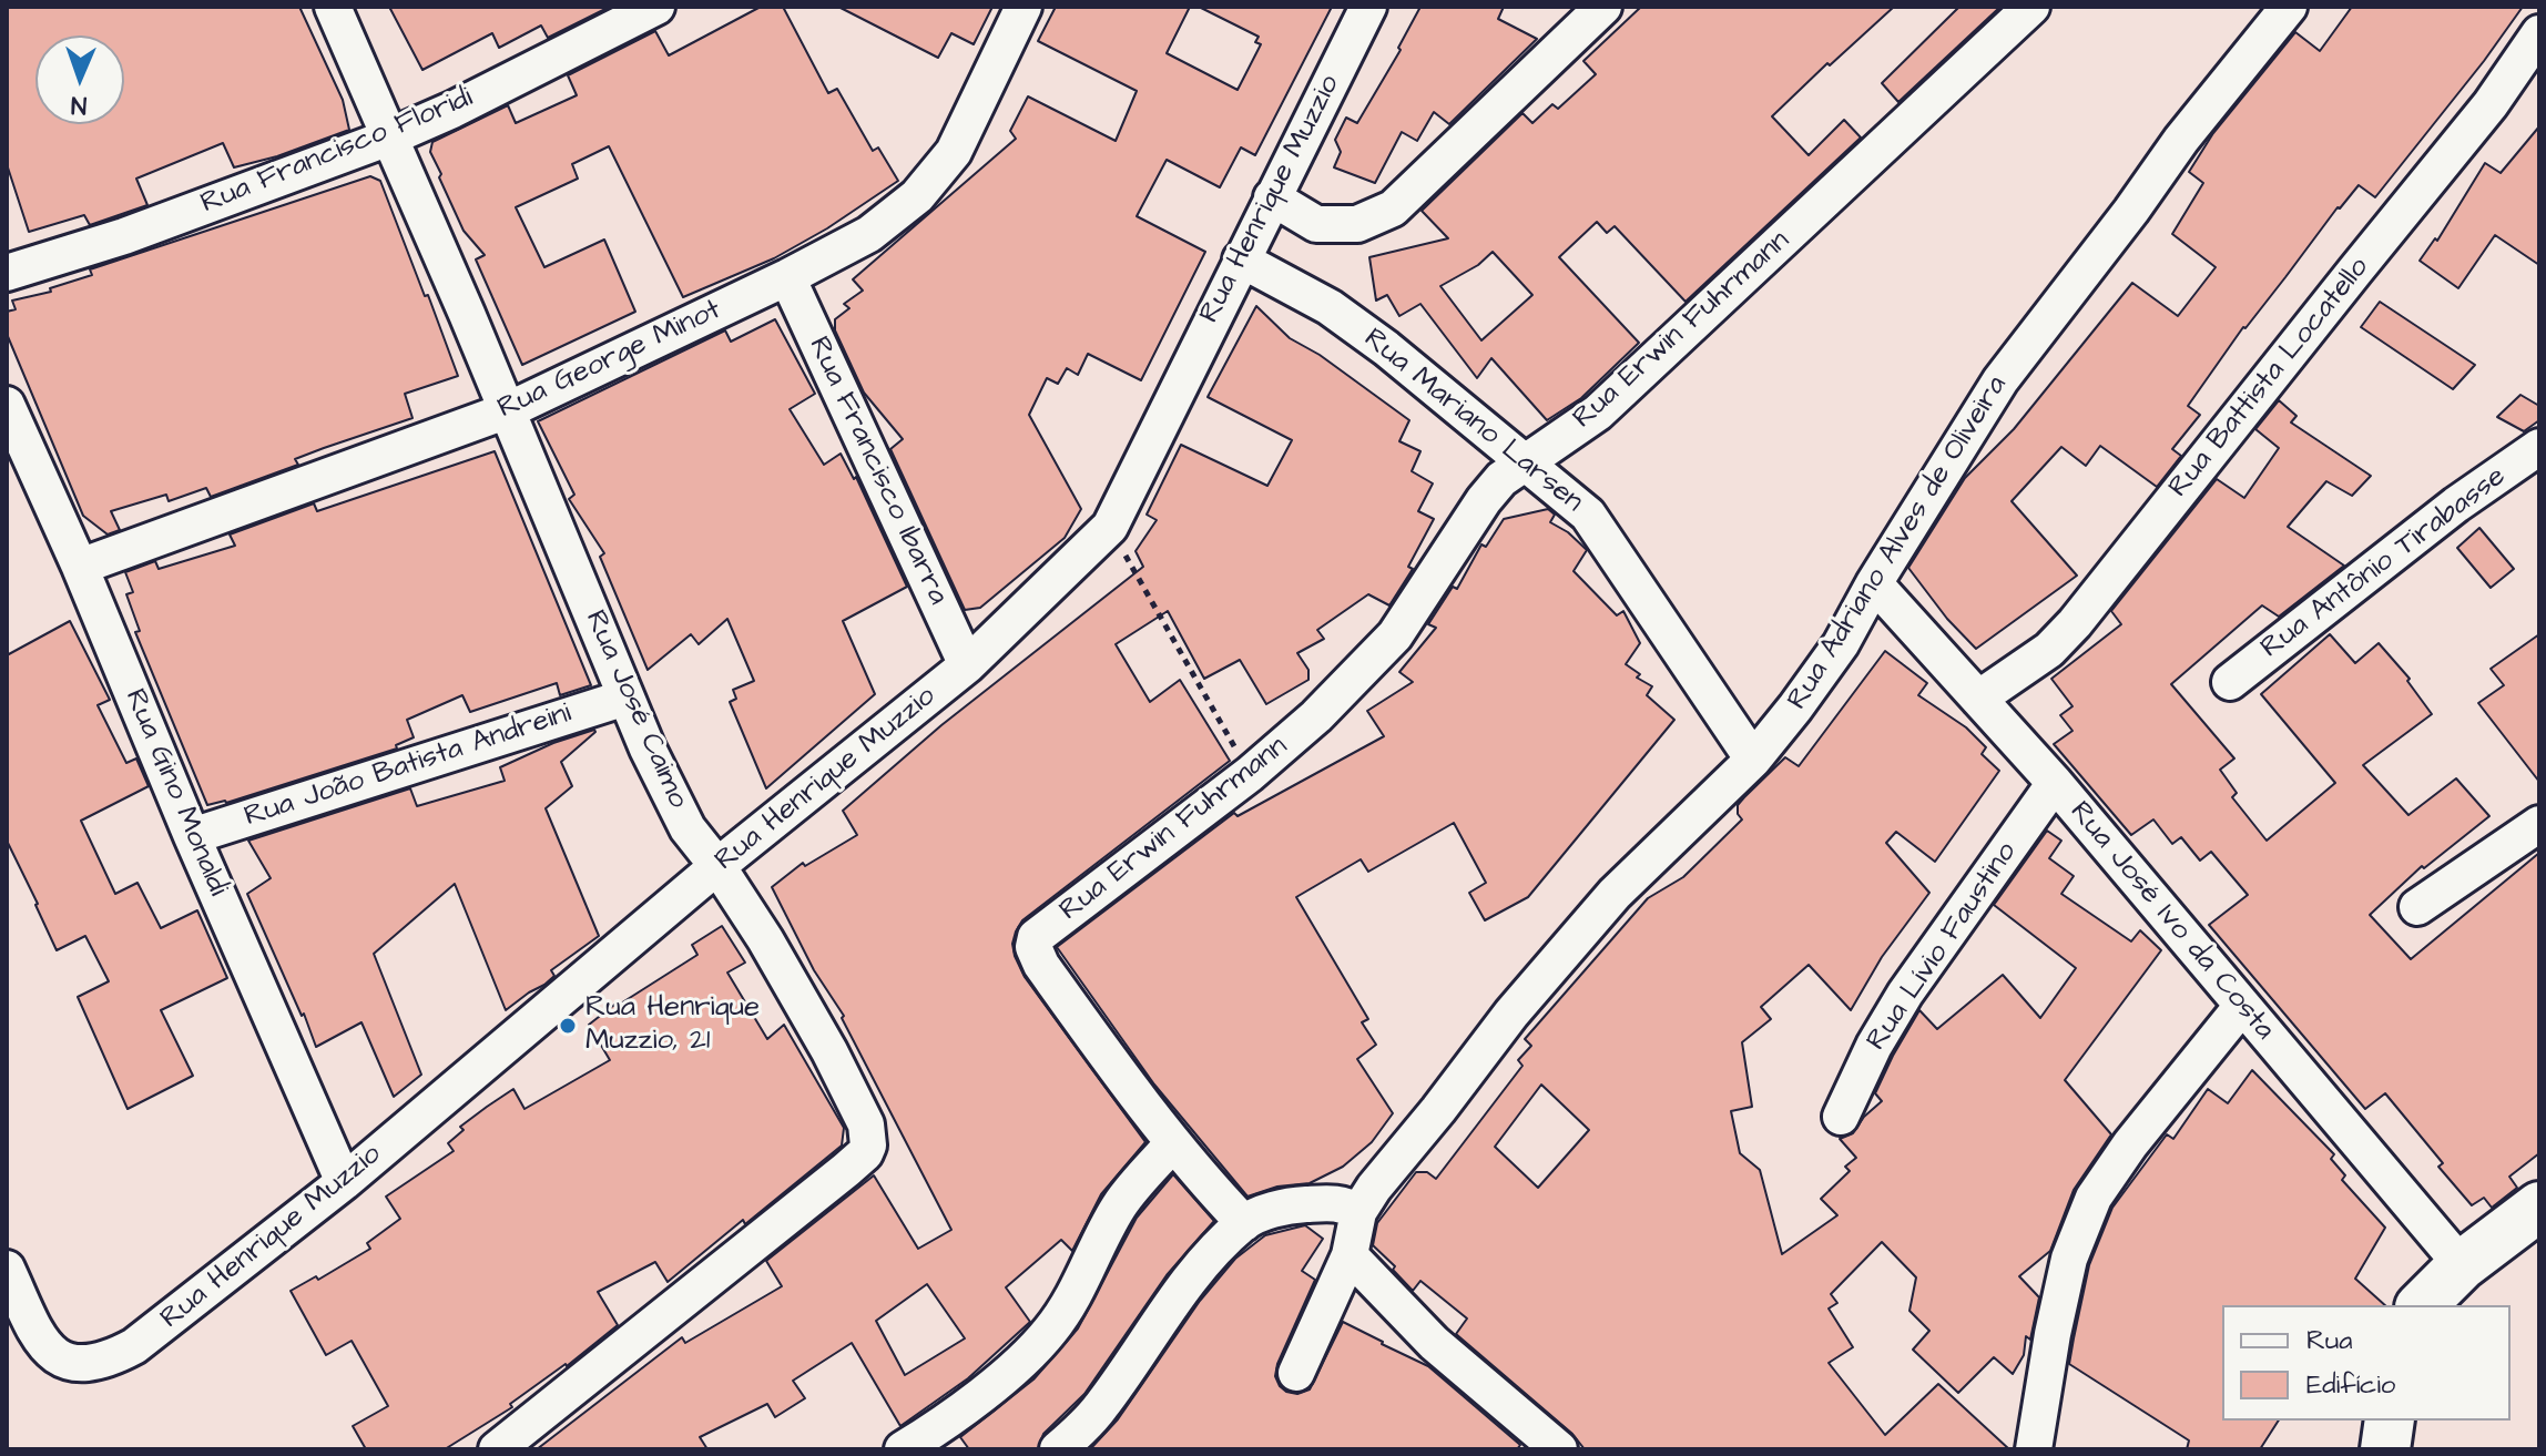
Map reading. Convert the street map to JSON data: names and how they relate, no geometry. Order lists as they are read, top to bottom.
{
  "streets": {
    "street": [
      "Rua Francisco Floridi",
      "Rua Henrique Muzzio",
      "Rua Erwin Fuhrmann",
      "Rua George Minot",
      "Rua Battista Locatello",
      "Rua Mariano Larsen",
      "Rua Francisco Ibarra",
      "Rua Adriano Alves de Oliveira",
      "Rua Antônio Tirabasse",
      "Rua José Caimo",
      "Rua João Batista Andreini",
      "Rua Gino Monaldi",
      "Rua José Ivo da Costa",
      "Rua Lívio Faustino"
    ]
  },
  "crossings": [
    ["Rua Francisco Floridi", "Rua José Caimo"],
    ["Rua Henrique Muzzio", "Rua Mariano Larsen"],
    ["Rua Henrique Muzzio", "Rua Francisco Ibarra"],
    ["Rua Henrique Muzzio", "Rua José Caimo"],
    ["Rua Henrique Muzzio", "Rua Gino Monaldi"],
    ["Rua Erwin Fuhrmann", "Rua Mariano Larsen"],
    ["Rua George Minot", "Rua Francisco Ibarra"],
    ["Rua George Minot", "Rua José Caimo"],
    ["Rua George Minot", "Rua Gino Monaldi"],
    ["Rua Battista Locatello", "Rua José Ivo da Costa"],
    ["Rua Mariano Larsen", "Rua Adriano Alves de Oliveira"],
    ["Rua Adriano Alves de Oliveira", "Rua José Ivo da Costa"],
    ["Rua José Caimo", "Rua João Batista Andreini"],
    ["Rua João Batista Andreini", "Rua Gino Monaldi"],
    ["Rua José Ivo da Costa", "Rua Lívio Faustino"]
  ],
  "places": ["Rua Henrique Muzzio, 21"],
  "legend": ["Rua", "Edifício"],
  "north": "bottom"
}
